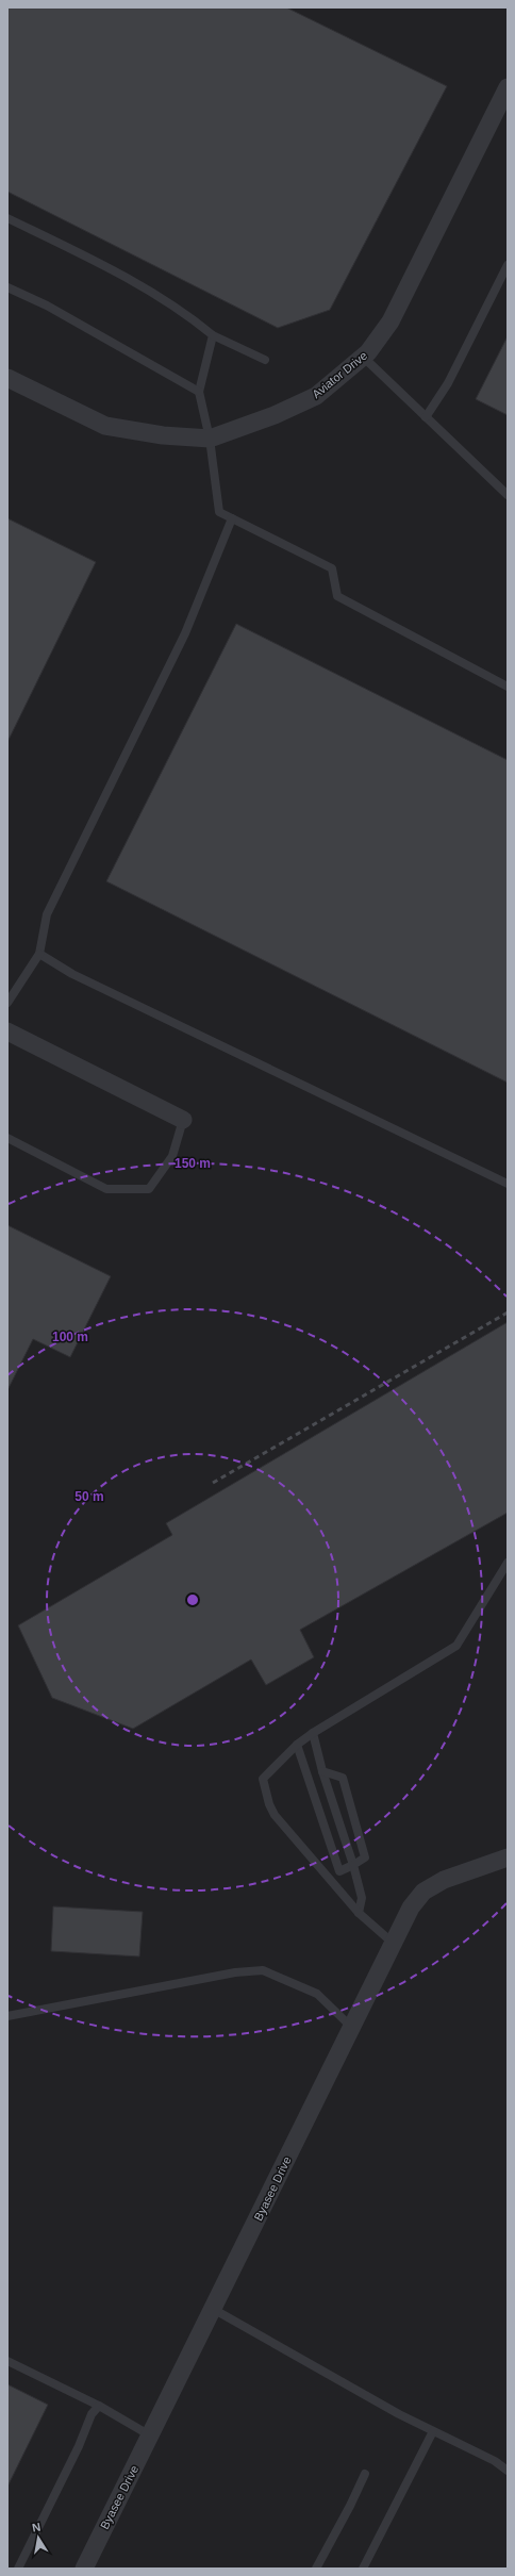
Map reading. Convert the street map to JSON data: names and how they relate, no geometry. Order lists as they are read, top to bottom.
{
  "streets": {
    "street": ["Aviator Drive", "Byasee Drive"]
  },
  "north": "top",
  "rings": ["150 m", "100 m", "50 m"]
}
